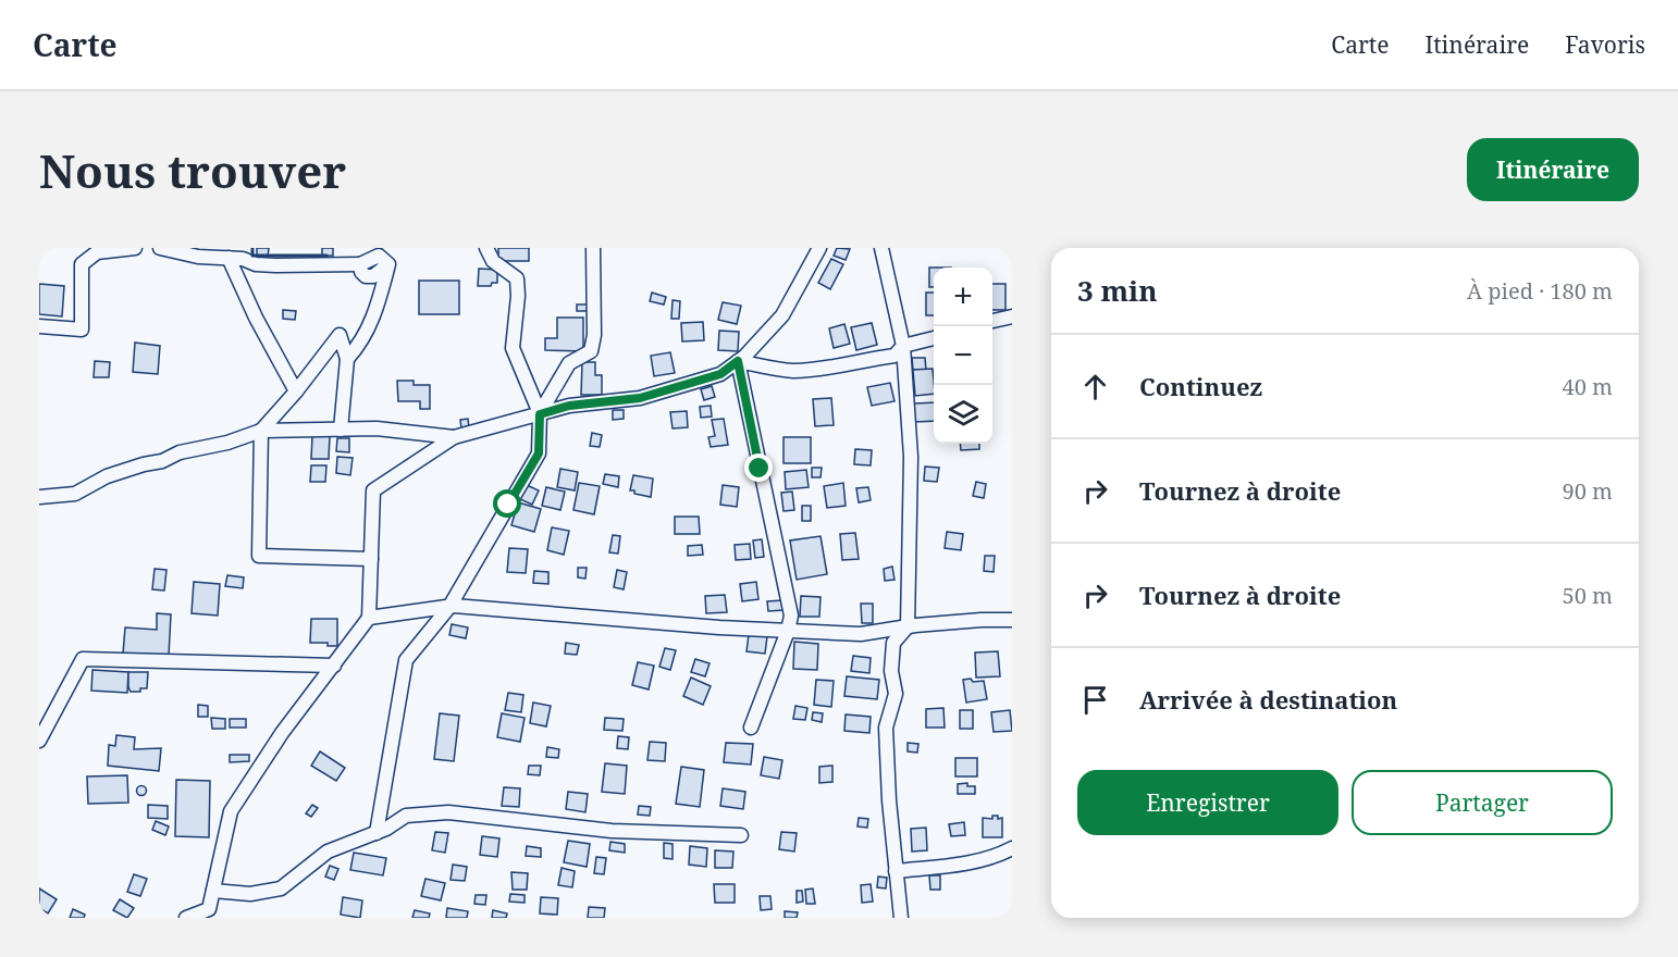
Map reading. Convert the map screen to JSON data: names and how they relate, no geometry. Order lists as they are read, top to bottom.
{
  "page": {
    "header": "Carte",
    "nav": ["Carte", "Itinéraire", "Favoris"],
    "buttons": [
      "Itinéraire",
      ["Enregistrer", "Partager"]
    ],
    "title": "Nous trouver",
    "heading": ["3 min", "À pied · 180 m"],
    "map_buttons": ["+", "−"],
    "list": [
      ["Continuez", "40 m"],
      ["Tournez à droite", "90 m"],
      ["Tournez à droite", "50 m"],
      "Arrivée à destination"
    ]
  }
}
